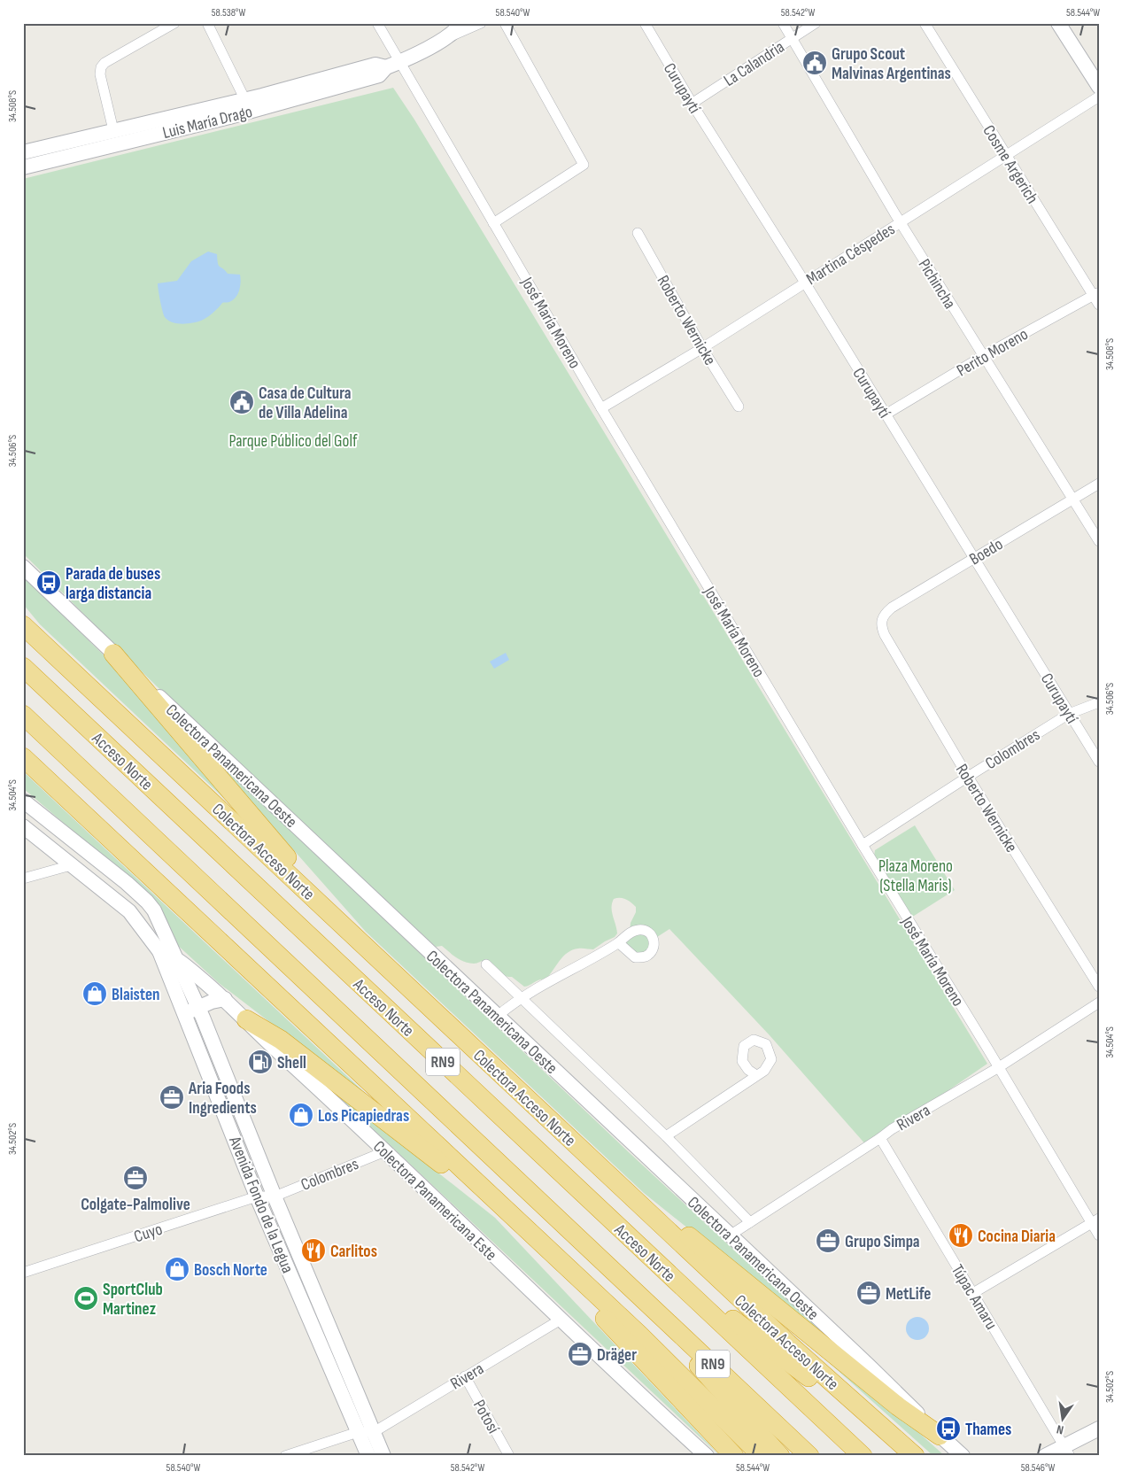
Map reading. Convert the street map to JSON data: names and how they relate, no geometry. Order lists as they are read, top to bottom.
{
  "streets": {
    "highway": ["Acceso Norte", "Colectora Acceso Norte", "RN9"],
    "main road": [
      "Luis María Drago",
      "Colectora Panamericana Oeste",
      "Colectora Panamericana Este",
      "Avenida Fondo de la Legua"
    ],
    "street": [
      "La Calandria",
      "Curupaytí",
      "Cosme Argerich",
      "Martina Céspedes",
      "Pichincha",
      "Roberto Wernicke",
      "José María Moreno",
      "Perito Moreno",
      "Boedo",
      "Colombres",
      "Rivera",
      "Cuyo",
      "Túpac Amaru",
      "Potosí"
    ]
  },
  "crossings": [
    ["La Calandria", "Curupaytí"],
    ["La Calandria", "Pichincha"],
    ["Curupaytí", "Martina Céspedes"],
    ["Curupaytí", "Perito Moreno"],
    ["Curupaytí", "Boedo"],
    ["Curupaytí", "Colombres"],
    ["Luis María Drago", "José María Moreno"],
    ["Cosme Argerich", "Martina Céspedes"],
    ["Cosme Argerich", "Perito Moreno"],
    ["Martina Céspedes", "Pichincha"],
    ["Martina Céspedes", "Roberto Wernicke"],
    ["Martina Céspedes", "José María Moreno"],
    ["Pichincha", "Perito Moreno"],
    ["Pichincha", "Boedo"],
    ["Roberto Wernicke", "Boedo"],
    ["Roberto Wernicke", "Colombres"],
    ["José María Moreno", "Colombres"],
    ["José María Moreno", "Rivera"],
    ["Colombres", "Colectora Panamericana Este"],
    ["Colombres", "Avenida Fondo de la Legua"],
    ["Colombres", "Cuyo"],
    ["Colectora Panamericana Oeste", "Rivera"],
    ["Rivera", "Colectora Panamericana Este"],
    ["Rivera", "Avenida Fondo de la Legua"],
    ["Rivera", "Túpac Amaru"],
    ["Rivera", "Potosí"],
    ["Colectora Panamericana Este", "Avenida Fondo de la Legua"],
    ["Avenida Fondo de la Legua", "Cuyo"]
  ],
  "parks": ["Parque Público del Golf", "Plaza Moreno (Stella Maris)"],
  "places": {
    "public building": ["Grupo Scout Malvinas Argentinas", "Casa de Cultura de Villa Adelina"],
    "bus stop": ["Parada de buses larga distancia", "Thames"],
    "shop": ["Blaisten", "Los Picapiedras", "Bosch Norte"],
    "fuel station": ["Shell"],
    "office": [
      "Aria Foods Ingredients",
      "Colgate-Palmolive",
      "Grupo Simpa",
      "MetLife",
      "Dräger"
    ],
    "restaurant": ["Cocina Diaria", "Carlitos"],
    "sports": ["SportClub Martinez"]
  },
  "north": "bottom",
  "coordinates": [
    "58.538°W",
    "58.540°W",
    "58.542°W",
    "58.544°W",
    "34.508°S",
    "34.506°S",
    "34.504°S",
    "34.502°S",
    "58.546°W"
  ]
}
